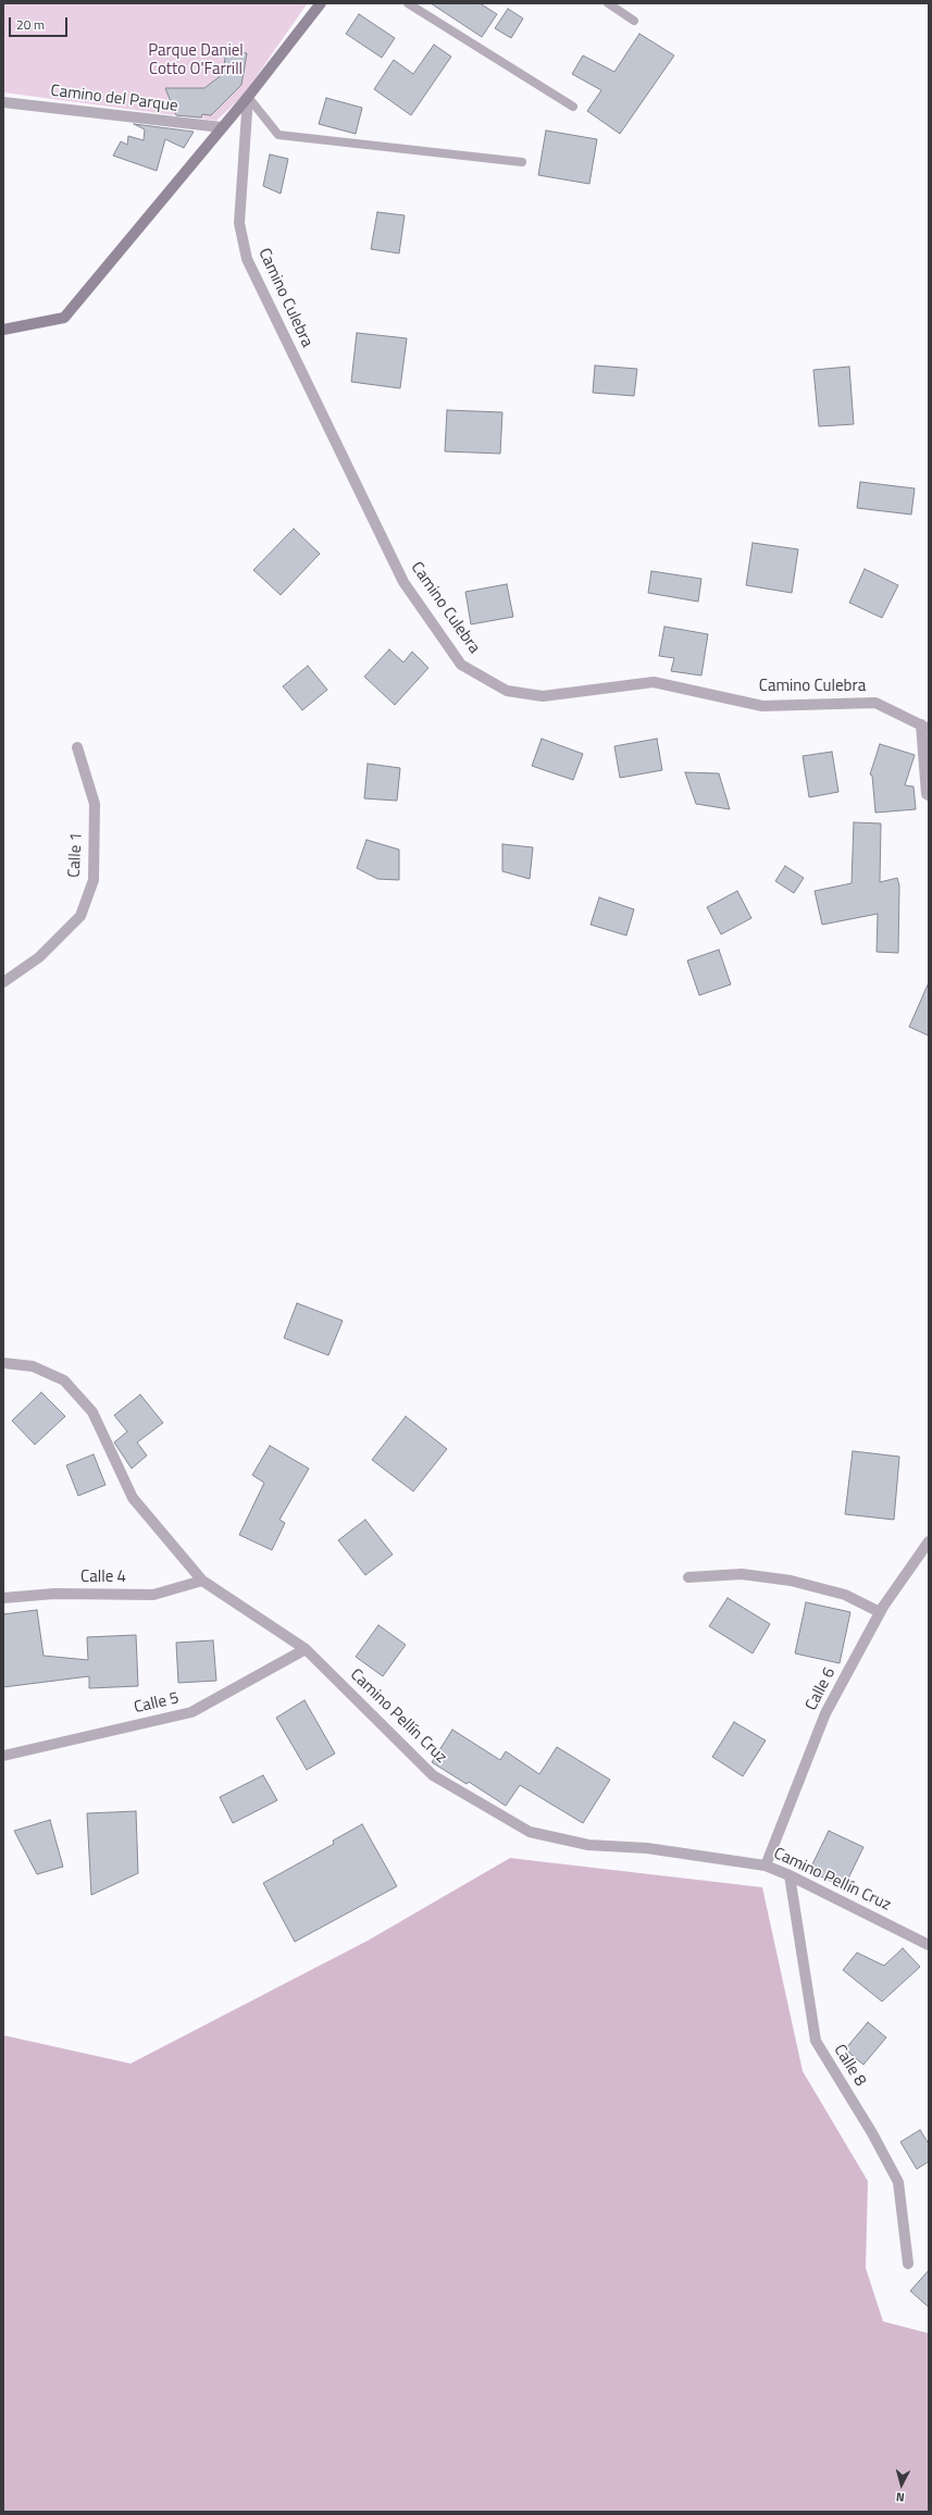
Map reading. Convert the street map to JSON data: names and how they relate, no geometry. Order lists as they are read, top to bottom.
{
  "streets": {
    "street": [
      "Camino del Parque",
      "Camino Culebra",
      "Calle 1",
      "Calle 4",
      "Calle 6",
      "Calle 5",
      "Camino Pellín Cruz",
      "Calle 8"
    ]
  },
  "crossings": [
    ["Calle 4", "Camino Pellín Cruz"],
    ["Calle 6", "Camino Pellín Cruz"],
    ["Calle 5", "Camino Pellín Cruz"],
    ["Camino Pellín Cruz", "Calle 8"]
  ],
  "parks": ["Parque Daniel Cotto O'Farrill"],
  "scale_bar": "20 m",
  "north": "bottom"
}
